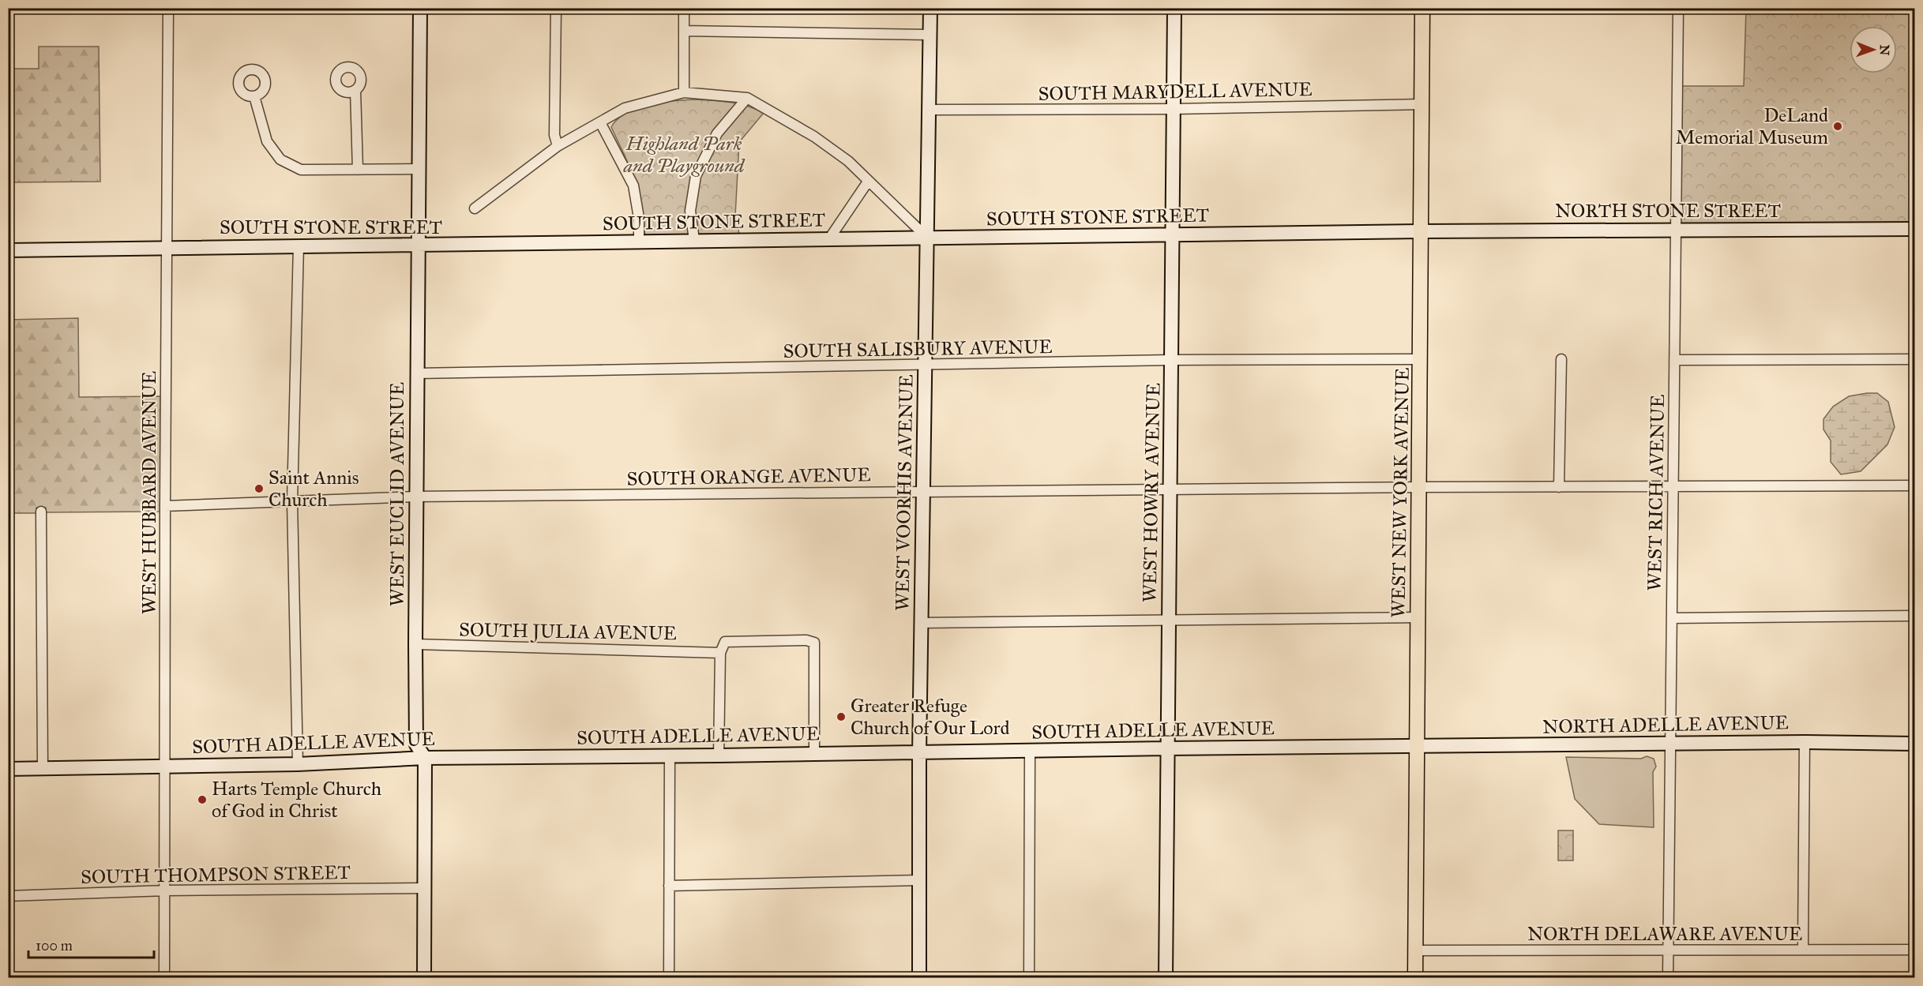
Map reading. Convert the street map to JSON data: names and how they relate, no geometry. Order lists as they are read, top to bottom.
{
  "streets": {
    "main road": ["WEST NEW YORK AVENUE"],
    "street": [
      "SOUTH MARYDELL AVENUE",
      "NORTH STONE STREET",
      "SOUTH STONE STREET",
      "SOUTH SALISBURY AVENUE",
      "SOUTH ORANGE AVENUE",
      "WEST HUBBARD AVENUE",
      "WEST VOORHIS AVENUE",
      "WEST HOWRY AVENUE",
      "WEST RICH AVENUE",
      "WEST EUCLID AVENUE",
      "SOUTH JULIA AVENUE",
      "NORTH ADELLE AVENUE",
      "SOUTH ADELLE AVENUE",
      "SOUTH THOMPSON STREET",
      "NORTH DELAWARE AVENUE"
    ]
  },
  "crossings": [
    ["SOUTH MARYDELL AVENUE", "WEST VOORHIS AVENUE"],
    ["SOUTH MARYDELL AVENUE", "WEST HOWRY AVENUE"],
    ["SOUTH MARYDELL AVENUE", "WEST NEW YORK AVENUE"],
    ["NORTH STONE STREET", "SOUTH STONE STREET"],
    ["NORTH STONE STREET", "WEST NEW YORK AVENUE"],
    ["NORTH STONE STREET", "WEST RICH AVENUE"],
    ["SOUTH STONE STREET", "WEST HUBBARD AVENUE"],
    ["SOUTH STONE STREET", "WEST VOORHIS AVENUE"],
    ["SOUTH STONE STREET", "WEST HOWRY AVENUE"],
    ["SOUTH STONE STREET", "WEST NEW YORK AVENUE"],
    ["SOUTH STONE STREET", "WEST EUCLID AVENUE"],
    ["SOUTH SALISBURY AVENUE", "WEST VOORHIS AVENUE"],
    ["SOUTH SALISBURY AVENUE", "WEST HOWRY AVENUE"],
    ["SOUTH SALISBURY AVENUE", "WEST NEW YORK AVENUE"],
    ["SOUTH SALISBURY AVENUE", "WEST EUCLID AVENUE"],
    ["SOUTH ORANGE AVENUE", "WEST HUBBARD AVENUE"],
    ["SOUTH ORANGE AVENUE", "WEST VOORHIS AVENUE"],
    ["SOUTH ORANGE AVENUE", "WEST HOWRY AVENUE"],
    ["SOUTH ORANGE AVENUE", "WEST NEW YORK AVENUE"],
    ["SOUTH ORANGE AVENUE", "WEST RICH AVENUE"],
    ["SOUTH ORANGE AVENUE", "WEST EUCLID AVENUE"],
    ["WEST HUBBARD AVENUE", "SOUTH ADELLE AVENUE"],
    ["WEST HUBBARD AVENUE", "SOUTH THOMPSON STREET"],
    ["WEST VOORHIS AVENUE", "SOUTH ADELLE AVENUE"],
    ["WEST HOWRY AVENUE", "SOUTH ADELLE AVENUE"],
    ["WEST NEW YORK AVENUE", "NORTH ADELLE AVENUE"],
    ["WEST NEW YORK AVENUE", "SOUTH ADELLE AVENUE"],
    ["WEST NEW YORK AVENUE", "NORTH DELAWARE AVENUE"],
    ["WEST RICH AVENUE", "NORTH ADELLE AVENUE"],
    ["WEST RICH AVENUE", "NORTH DELAWARE AVENUE"],
    ["WEST EUCLID AVENUE", "SOUTH JULIA AVENUE"],
    ["WEST EUCLID AVENUE", "SOUTH ADELLE AVENUE"],
    ["WEST EUCLID AVENUE", "SOUTH THOMPSON STREET"],
    ["NORTH ADELLE AVENUE", "SOUTH ADELLE AVENUE"]
  ],
  "parks": ["Highland Park and Playground"],
  "places": [
    "DeLand Memorial Museum",
    "Saint Annis Church",
    "Greater Refuge Church of Our Lord",
    "Harts Temple Church of God in Christ"
  ],
  "scale_bar": "100 m",
  "north": "right"
}
